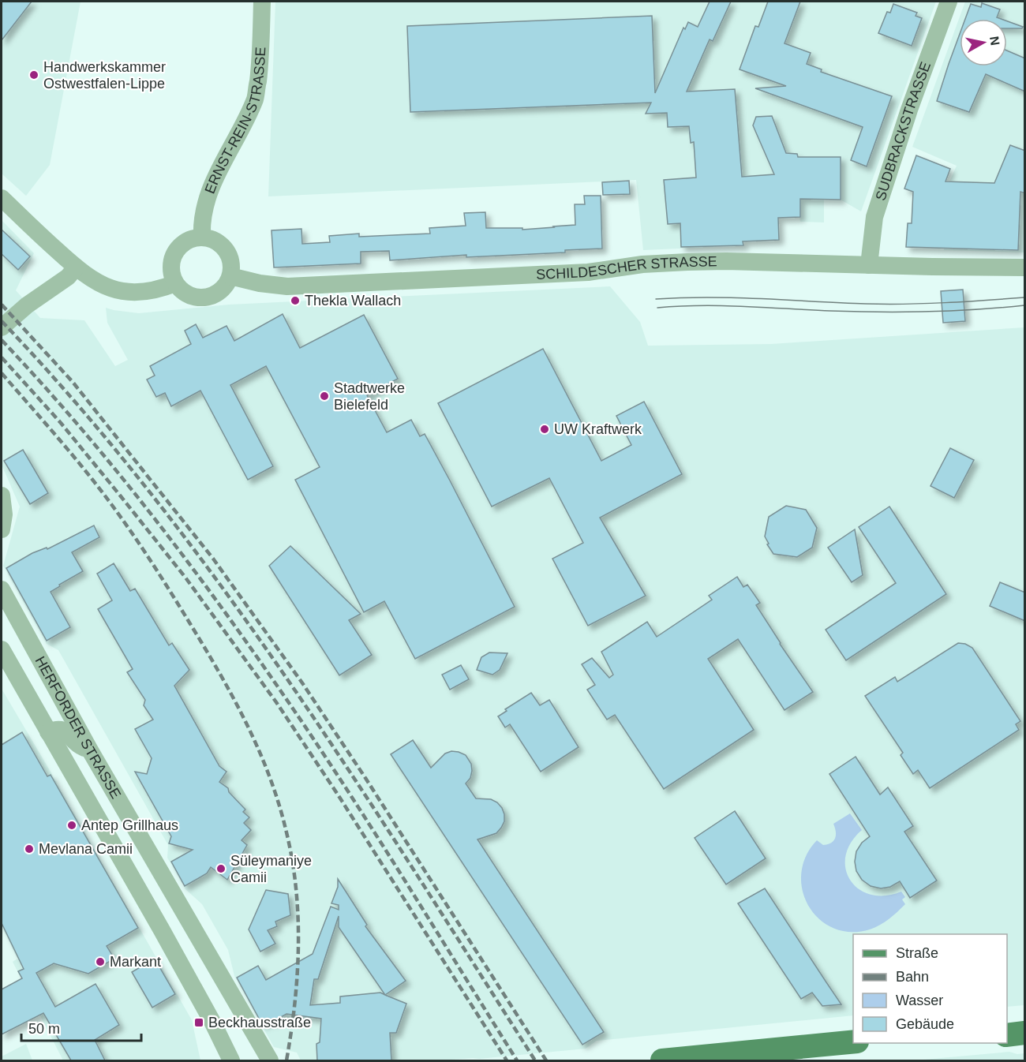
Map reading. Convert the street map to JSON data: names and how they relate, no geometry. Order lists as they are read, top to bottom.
{
  "streets": {
    "street": [
      "ERNST-REIN-STRASSE",
      "SUDBRACKSTRASSE",
      "SCHILDESCHER STRASSE",
      "HERFORDER STRASSE"
    ]
  },
  "crossings": [
    ["ERNST-REIN-STRASSE", "SCHILDESCHER STRASSE"],
    ["SUDBRACKSTRASSE", "SCHILDESCHER STRASSE"]
  ],
  "places": {
    "other": [
      "Handwerkskammer Ostwestfalen-Lippe",
      "Thekla Wallach",
      "Stadtwerke Bielefeld",
      "UW Kraftwerk",
      "Antep Grillhaus",
      "Mevlana Camii",
      "Süleymaniye Camii",
      "Markant"
    ],
    "transit": ["Beckhausstraße"]
  },
  "legend": [
    "Straße",
    "Bahn",
    "Wasser",
    "Gebäude"
  ],
  "scale_bar": "50 m",
  "north": "right"
}
